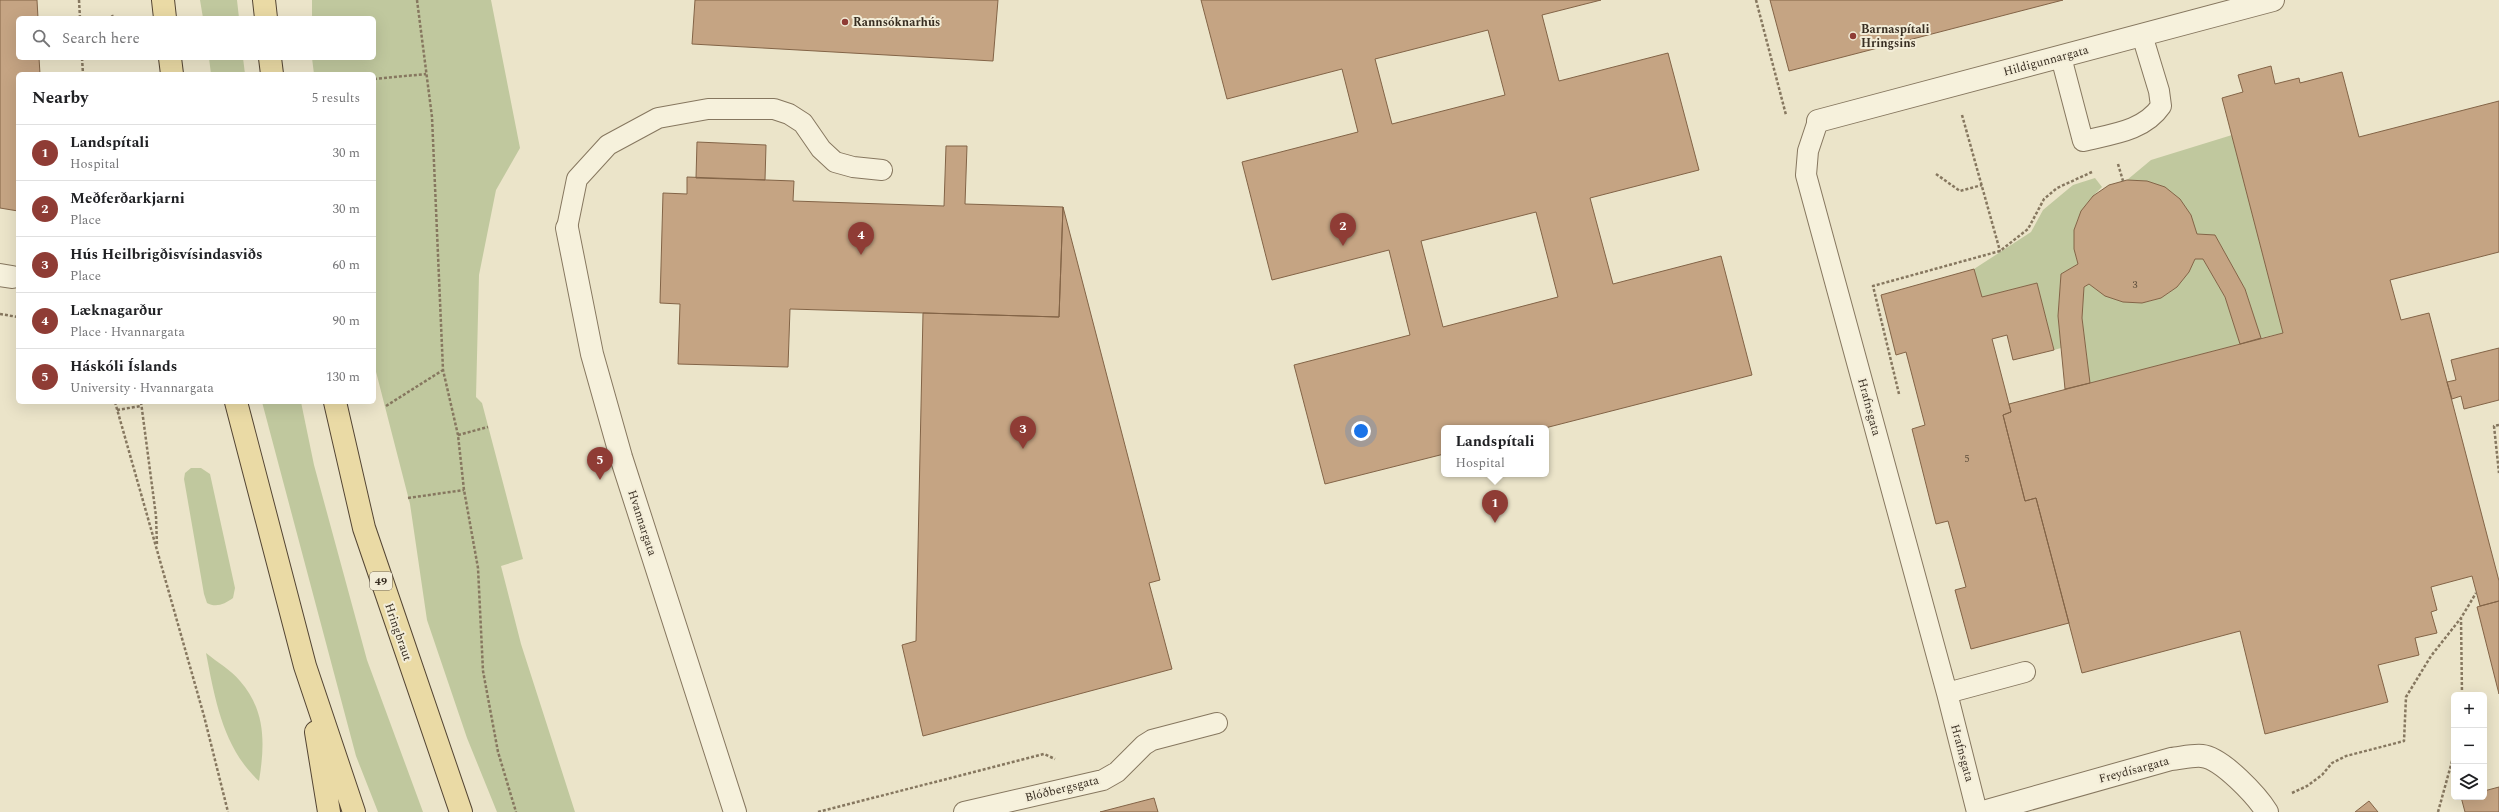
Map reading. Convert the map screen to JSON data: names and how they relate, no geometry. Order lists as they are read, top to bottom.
{
  "streets": {
    "main road": ["49", "Hringbraut"],
    "street": ["Hildigunnargata", "Hvannargata", "Freydísargata"],
    "lane": ["Hrafnsgata", "Blóðbergsgata"]
  },
  "crossings": [
    ["Hildigunnargata", "Hrafnsgata"]
  ],
  "places": ["Rannsóknarhús", "Barnaspítali Hringsins"],
  "house_numbers": ["3", "5"],
  "page": {
    "search": "Search here",
    "heading": ["Nearby", "5 results"],
    "list": [
      {
        "mark": "1",
        "name": "Landspítali",
        "note": "Hospital",
        "value": "30 m"
      },
      {
        "mark": "2",
        "name": "Meðferðarkjarni",
        "note": "Place",
        "value": "30 m"
      },
      {
        "mark": "3",
        "name": "Hús Heilbrigðisvísindasviðs",
        "note": "Place",
        "value": "60 m"
      },
      {
        "mark": "4",
        "name": "Læknagarður",
        "note": "Place · Hvannargata",
        "value": "90 m"
      },
      {
        "mark": "5",
        "name": "Háskóli Íslands",
        "note": "University · Hvannargata",
        "value": "130 m"
      }
    ],
    "pins": [
      "2",
      "4",
      "3",
      "5",
      "1"
    ],
    "popup": ["Landspítali", "Hospital"],
    "map_buttons": ["+", "−"]
  }
}
